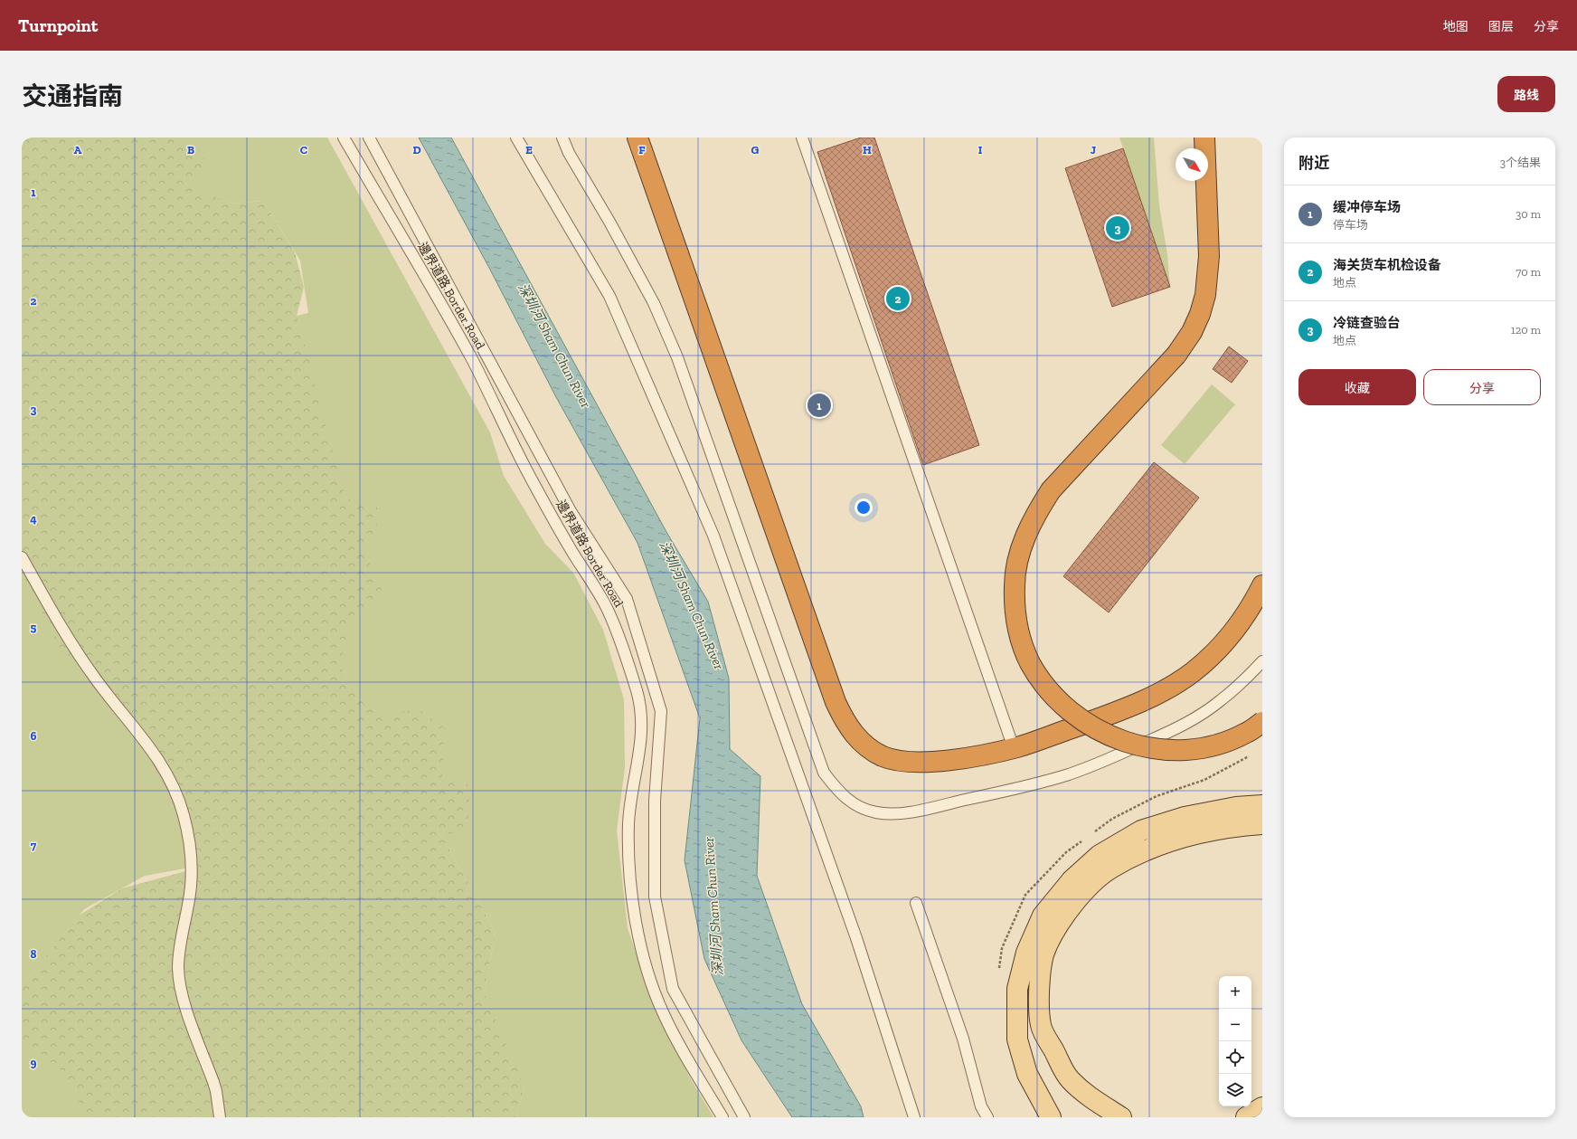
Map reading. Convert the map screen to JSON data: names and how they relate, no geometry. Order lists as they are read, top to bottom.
{
  "streets": {
    "lane": ["邊界道路 Border Road"]
  },
  "water": ["深圳河 Sham Chun River"],
  "north": "bottom right",
  "page": {
    "header": "Turnpoint",
    "nav": ["地图", "图层", "分享"],
    "title": "交通指南",
    "buttons": [
      "路线",
      ["收藏", "分享"]
    ],
    "heading": ["附近", "3个结果"],
    "list": [
      {
        "mark": "1",
        "name": "缓冲停车场",
        "note": "停车场",
        "value": "30 m"
      },
      {
        "mark": "2",
        "name": "海关货车机检设备",
        "note": "地点",
        "value": "70 m"
      },
      {
        "mark": "3",
        "name": "冷链查验台",
        "note": "地点",
        "value": "120 m"
      }
    ],
    "pins": ["3", "2", "1"],
    "map_buttons": ["+", "−"]
  },
  "grid": {
    "columns": [
      "A",
      "B",
      "C",
      "D",
      "E",
      "F",
      "G",
      "H",
      "I",
      "J"
    ],
    "rows": [
      "1",
      "2",
      "3",
      "4",
      "5",
      "6",
      "7",
      "8",
      "9"
    ]
  }
}
